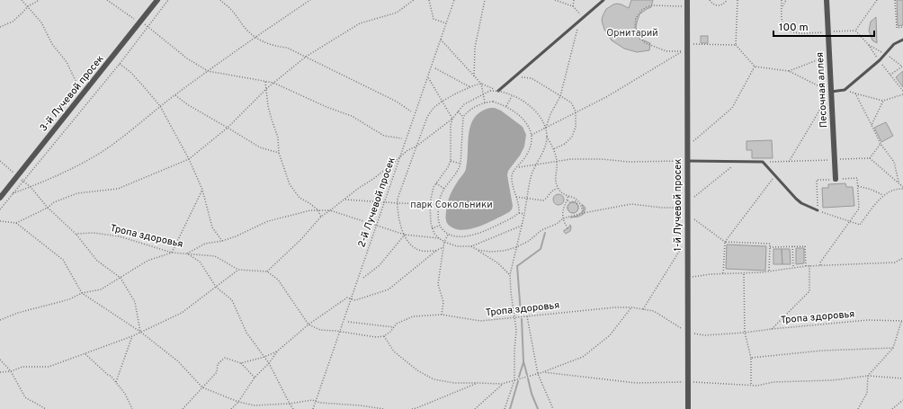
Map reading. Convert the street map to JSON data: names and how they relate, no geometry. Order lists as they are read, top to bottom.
{
  "streets": {
    "street": ["Песочная аллея", "3-й Лучевой просек", "1-й Лучевой просек"],
    "path": ["2-й Лучевой просек", "Тропа здоровья"]
  },
  "crossings": [
    ["1-й Лучевой просек", "Тропа здоровья"]
  ],
  "parks": ["Орнитарий", "парк Сокольники"],
  "scale_bar": "100 m"
}
